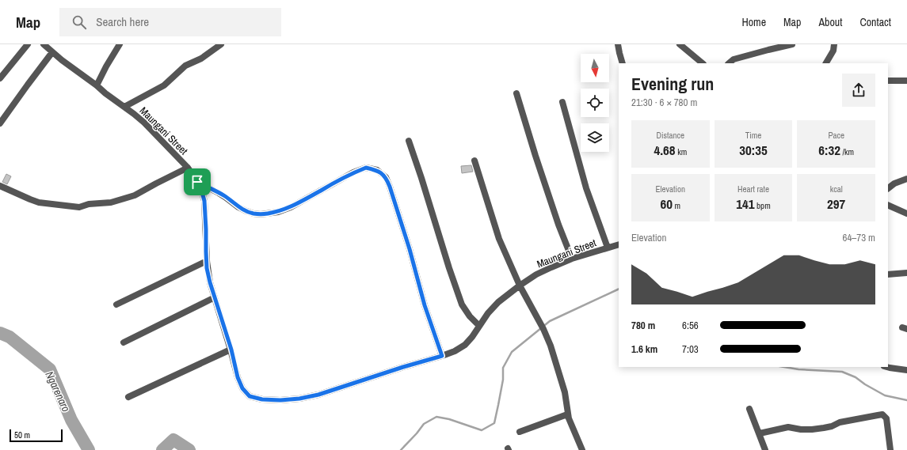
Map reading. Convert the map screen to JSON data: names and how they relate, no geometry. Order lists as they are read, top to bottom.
{
  "streets": {
    "street": ["Maungani Street"]
  },
  "water": ["Ngarenaro"],
  "scale_bar": "50 m",
  "north": "bottom",
  "page": {
    "header": "Map",
    "search": "Search here",
    "nav": [
      "Home",
      "Map",
      "About",
      "Contact"
    ],
    "heading": ["Evening run", "21:30 · 6 × 780 m"],
    "stats": [
      ["Distance", "4.68 km"],
      ["Time", "30:35"],
      ["Pace", "6:32 /km"],
      ["Elevation", "60 m"],
      ["Heart rate", "141 bpm"],
      ["kcal", "297"]
    ],
    "chart": ["Elevation", "64–73 m"],
    "list": [
      {
        "name": "780 m",
        "note": "6:56"
      },
      {
        "name": "1.6 km",
        "note": "7:03"
      }
    ],
    "scale": "50 m"
  }
}
